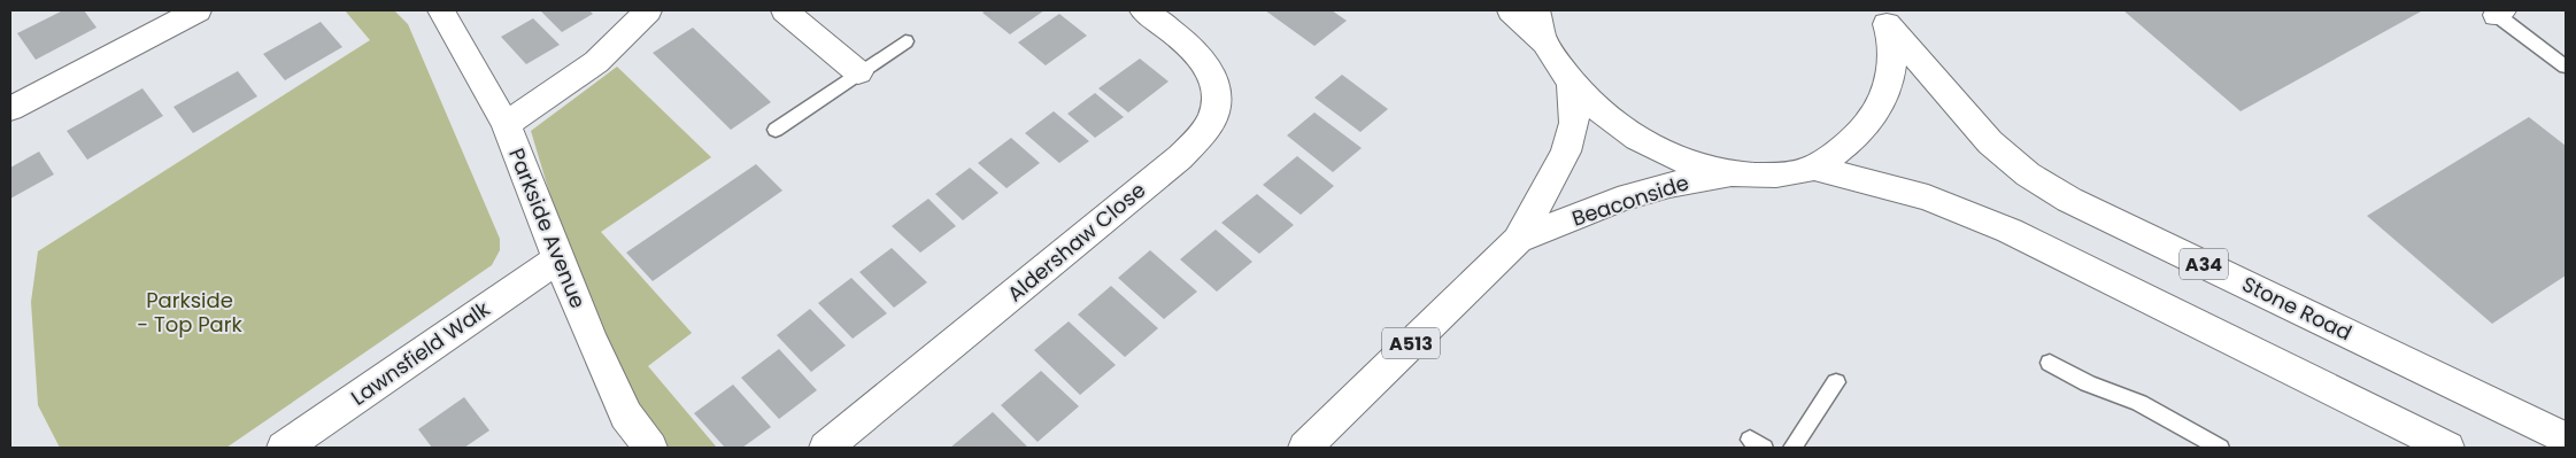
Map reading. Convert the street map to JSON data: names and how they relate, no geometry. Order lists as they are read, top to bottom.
{
  "streets": {
    "main road": [
      "Beaconside",
      "Parkside Avenue",
      "Aldershaw Close",
      "A34",
      "Stone Road",
      "A513",
      "Lawnsfield Walk"
    ]
  },
  "crossings": [
    ["Parkside Avenue", "Lawnsfield Walk"]
  ],
  "parks": ["Parkside - Top Park"]
}
